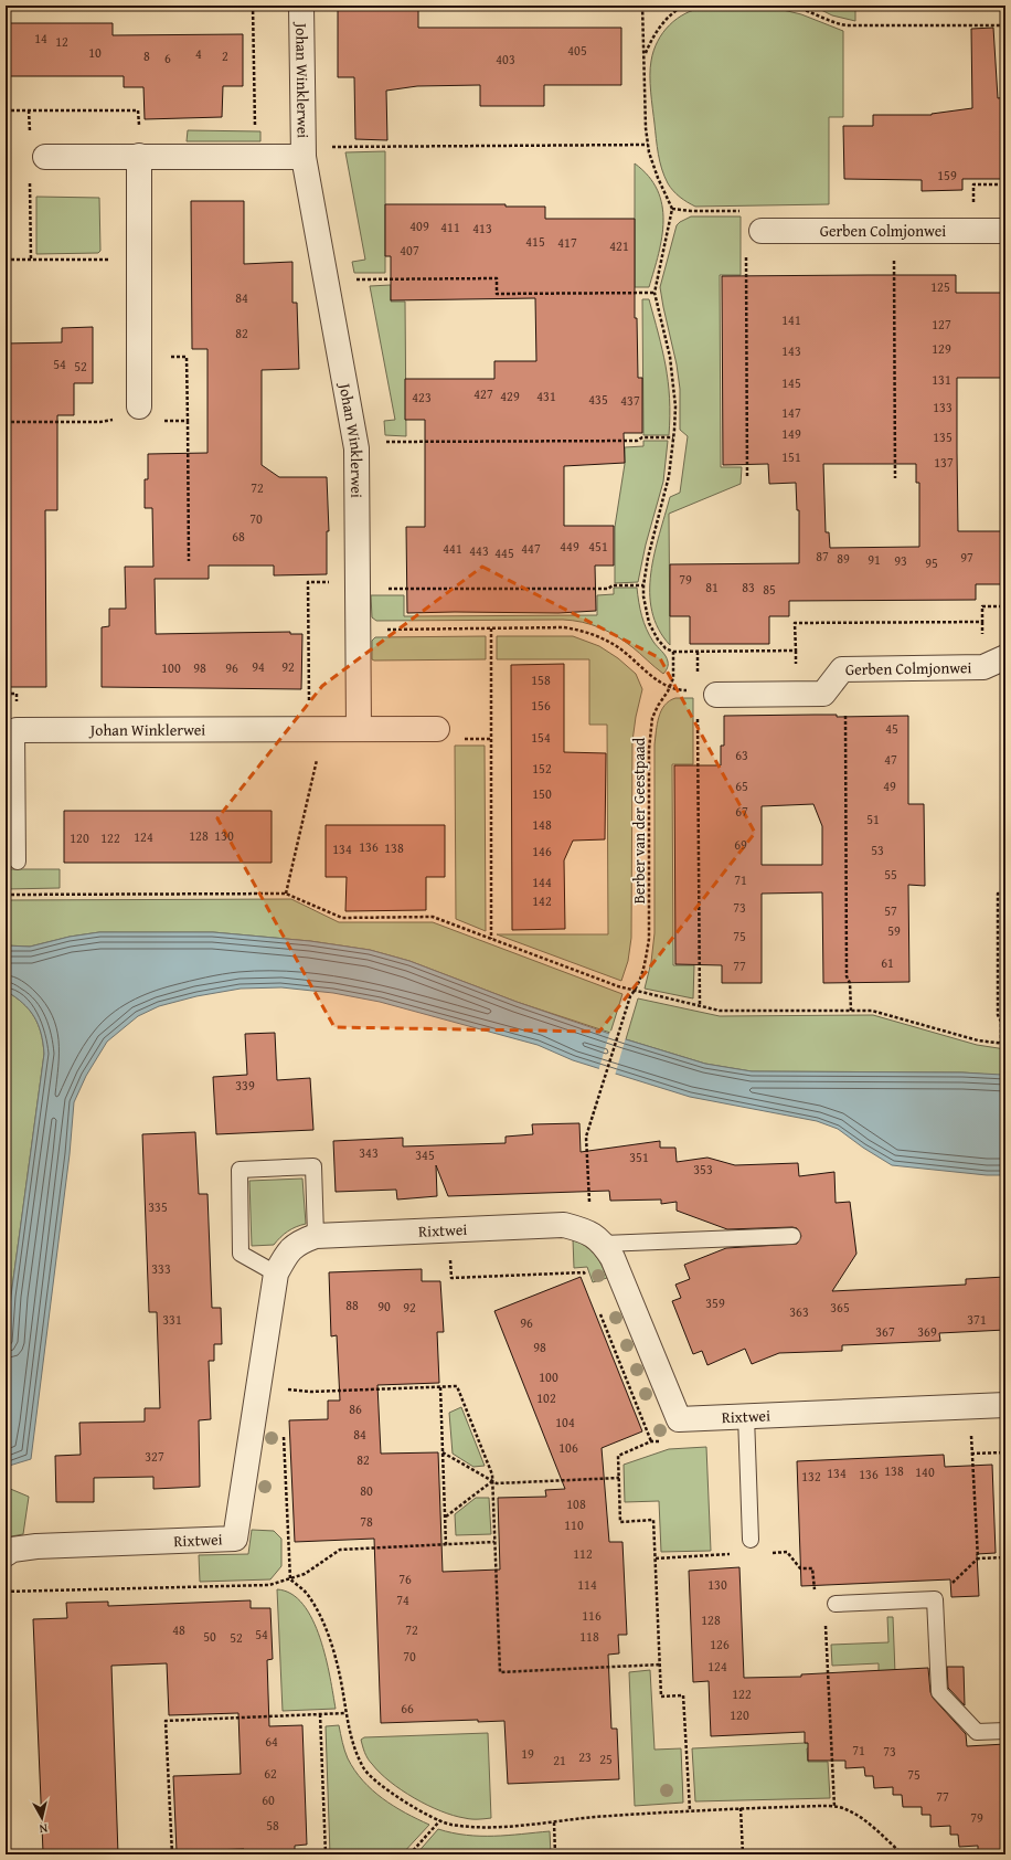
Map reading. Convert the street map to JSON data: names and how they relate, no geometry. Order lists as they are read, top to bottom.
{
  "streets": {
    "street": ["Johan Winklerwei", "Gerben Colmjonwei", "Rixtwei"],
    "path": ["Berber van der Geestpaad"]
  },
  "crossings": [
    ["Berber van der Geestpaad", "Rixtwei"]
  ],
  "house_numbers": [
    "14",
    "12",
    "405",
    "10",
    "4",
    "8",
    "2",
    "6",
    "403",
    "159",
    "409",
    "411",
    "413",
    "415",
    "417",
    "421",
    "407",
    "125",
    "84",
    "141",
    "127",
    "82",
    "129",
    "143",
    "54",
    "52",
    "131",
    "145",
    "427",
    "429",
    "431",
    "423",
    "435",
    "437",
    "133",
    "147",
    "149",
    "135",
    "151",
    "137",
    "72",
    "70",
    "68",
    "449",
    "451",
    "441",
    "447",
    "443",
    "445",
    "87",
    "97",
    "89",
    "91",
    "93",
    "95",
    "79",
    "81",
    "83",
    "85",
    "94",
    "92",
    "100",
    "98",
    "96",
    "158",
    "156",
    "45",
    "154",
    "63",
    "47",
    "152",
    "65",
    "49",
    "150",
    "67",
    "51",
    "148",
    "128",
    "130",
    "124",
    "120",
    "122",
    "69",
    "136",
    "138",
    "134",
    "53",
    "146",
    "55",
    "71",
    "144",
    "142",
    "73",
    "57",
    "59",
    "75",
    "61",
    "77",
    "339",
    "343",
    "345",
    "351",
    "353",
    "335",
    "333",
    "359",
    "88",
    "90",
    "92",
    "365",
    "363",
    "331",
    "371",
    "96",
    "367",
    "369",
    "98",
    "100",
    "102",
    "86",
    "104",
    "84",
    "106",
    "327",
    "82",
    "138",
    "140",
    "134",
    "136",
    "132",
    "80",
    "108",
    "78",
    "110",
    "112",
    "76",
    "114",
    "130",
    "74",
    "116",
    "128",
    "48",
    "72",
    "54",
    "50",
    "118",
    "52",
    "126",
    "70",
    "124",
    "122",
    "66",
    "120",
    "64",
    "71",
    "73",
    "19",
    "23",
    "25",
    "21",
    "62",
    "75",
    "77",
    "60",
    "79",
    "58"
  ],
  "north": "bottom"
}
